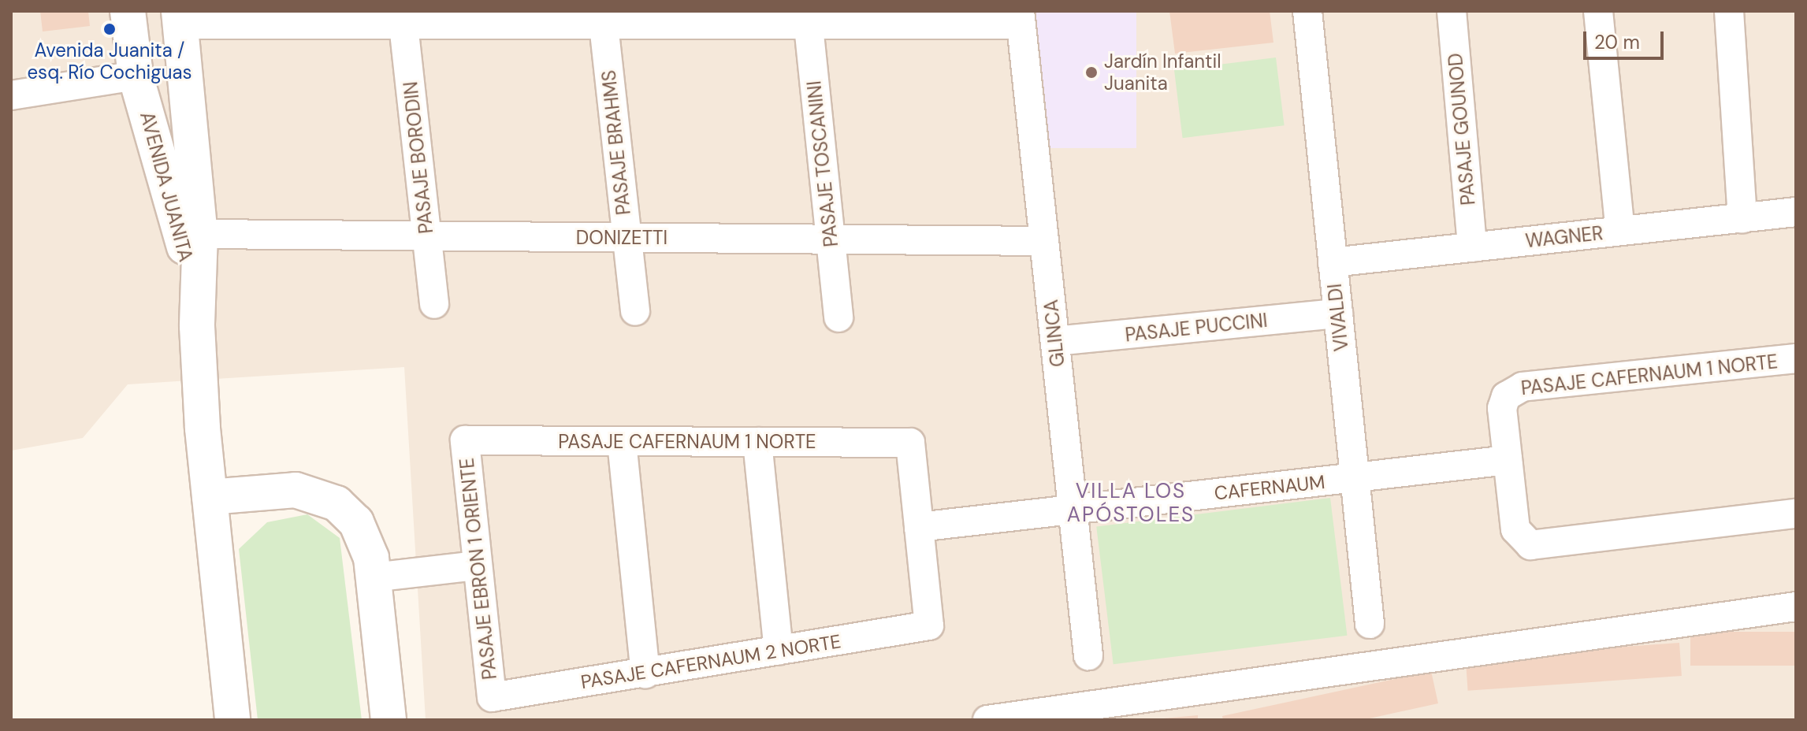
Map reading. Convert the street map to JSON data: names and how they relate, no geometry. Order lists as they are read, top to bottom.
{
  "streets": {
    "main road": ["AVENIDA JUANITA"],
    "street": [
      "PASAJE GOUNOD",
      "PASAJE BRAHMS",
      "PASAJE BORODIN",
      "PASAJE TOSCANINI",
      "WAGNER",
      "DONIZETTI",
      "VIVALDI",
      "PASAJE PUCCINI",
      "GLINCA",
      "PASAJE CAFERNAUM 1 NORTE",
      "CAFERNAUM",
      "PASAJE EBRON 1 ORIENTE",
      "PASAJE CAFERNAUM 2 NORTE"
    ]
  },
  "crossings": [
    ["PASAJE GOUNOD", "WAGNER"],
    ["PASAJE BRAHMS", "DONIZETTI"],
    ["PASAJE BORODIN", "DONIZETTI"],
    ["PASAJE TOSCANINI", "DONIZETTI"],
    ["AVENIDA JUANITA", "DONIZETTI"],
    ["WAGNER", "VIVALDI"],
    ["DONIZETTI", "GLINCA"],
    ["VIVALDI", "PASAJE PUCCINI"],
    ["VIVALDI", "CAFERNAUM"],
    ["PASAJE PUCCINI", "GLINCA"],
    ["GLINCA", "CAFERNAUM"],
    ["PASAJE CAFERNAUM 1 NORTE", "CAFERNAUM"],
    ["PASAJE CAFERNAUM 1 NORTE", "PASAJE EBRON 1 ORIENTE"],
    ["PASAJE CAFERNAUM 1 NORTE", "PASAJE CAFERNAUM 2 NORTE"],
    ["CAFERNAUM", "PASAJE CAFERNAUM 2 NORTE"],
    ["PASAJE EBRON 1 ORIENTE", "PASAJE CAFERNAUM 2 NORTE"]
  ],
  "districts": ["VILLA LOS APÓSTOLES"],
  "places": ["Avenida Juanita / esq. Río Cochiguas", "Jardín Infantil Juanita"],
  "scale_bar": "20 m"
}
